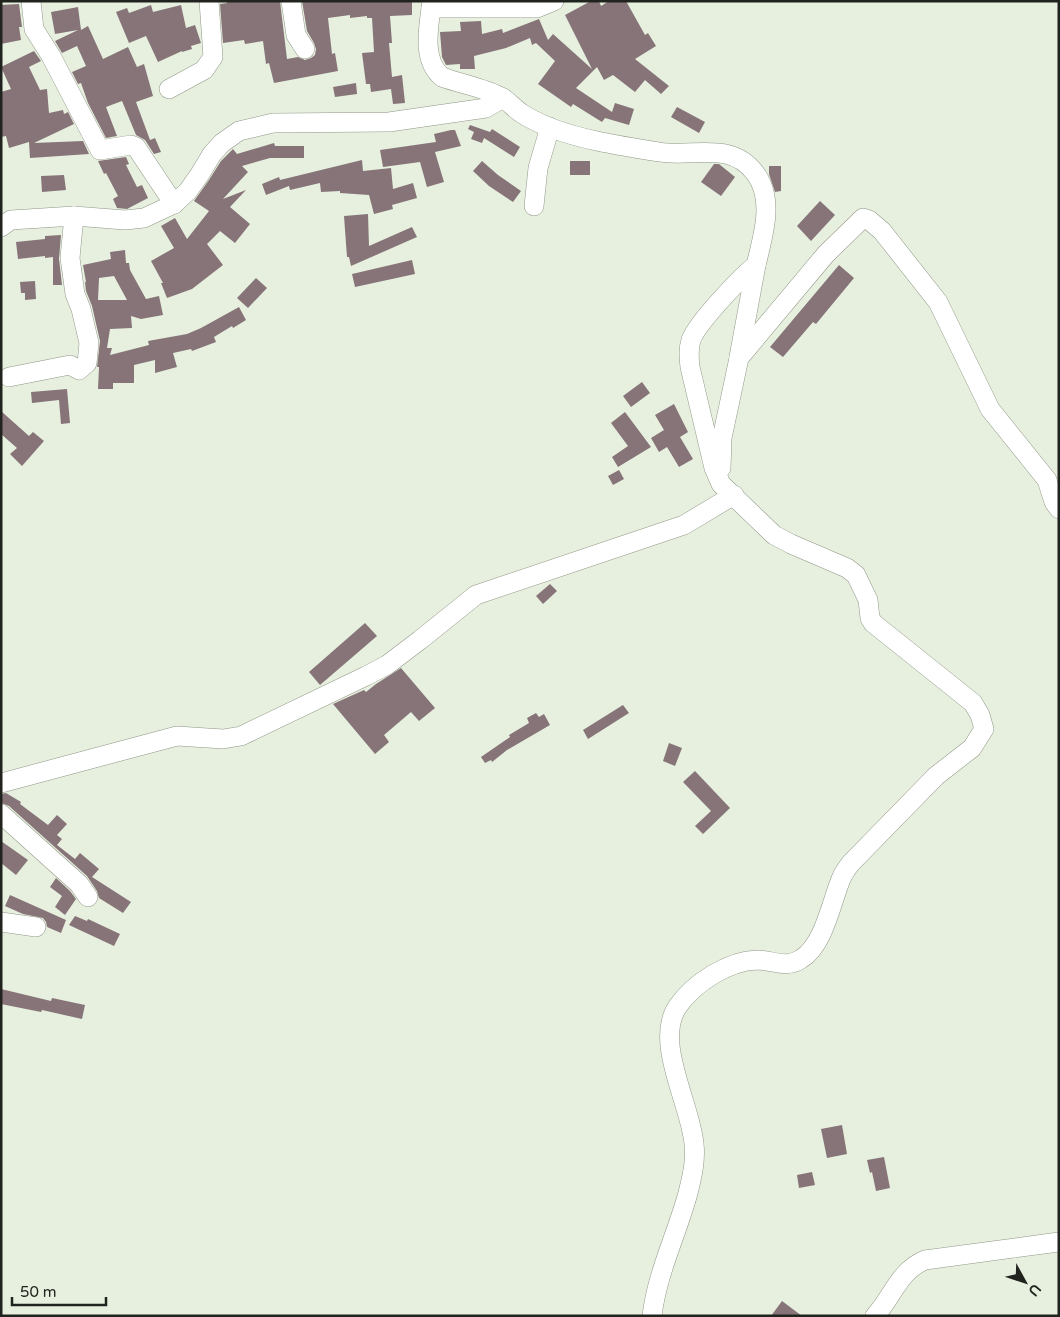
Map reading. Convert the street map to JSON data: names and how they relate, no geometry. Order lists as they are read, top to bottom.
{
  "scale_bar": "50 m",
  "north": "bottom right"
}
